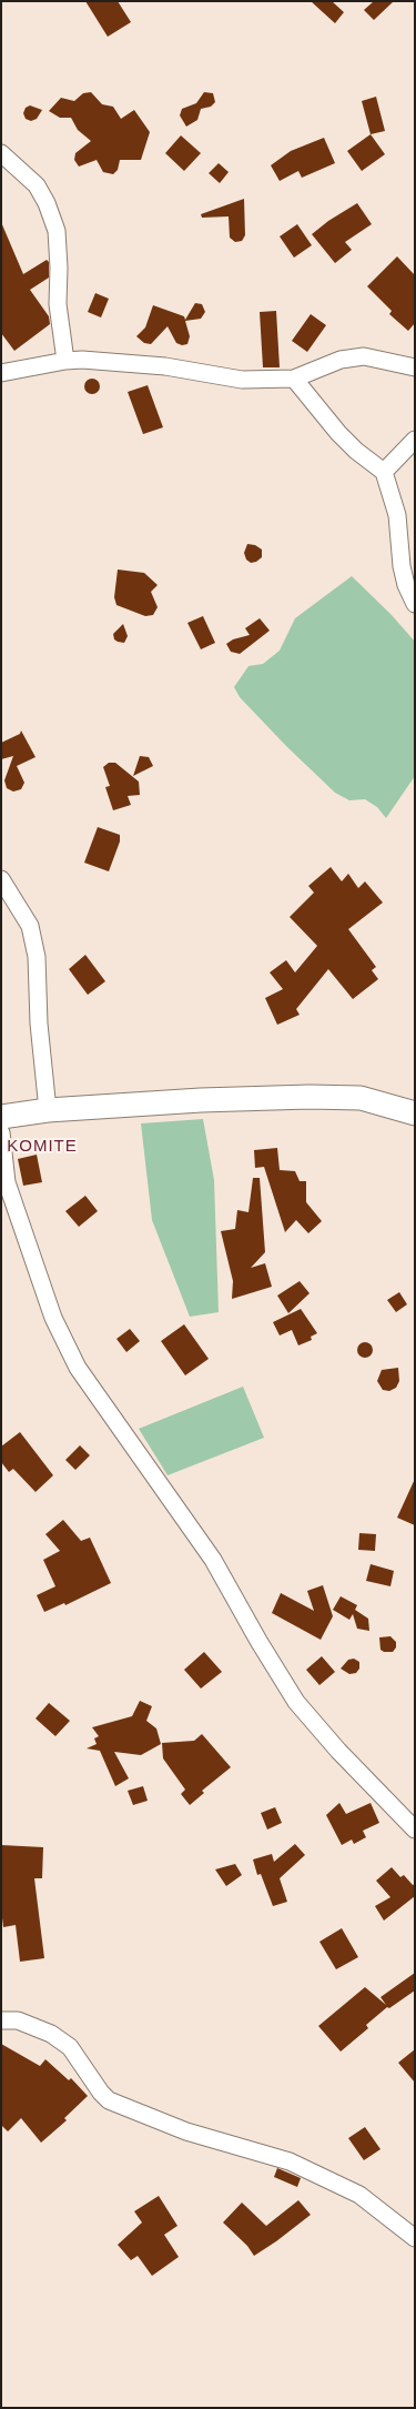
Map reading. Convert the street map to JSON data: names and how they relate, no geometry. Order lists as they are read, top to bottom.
{
  "districts": ["KOMITE"]
}
